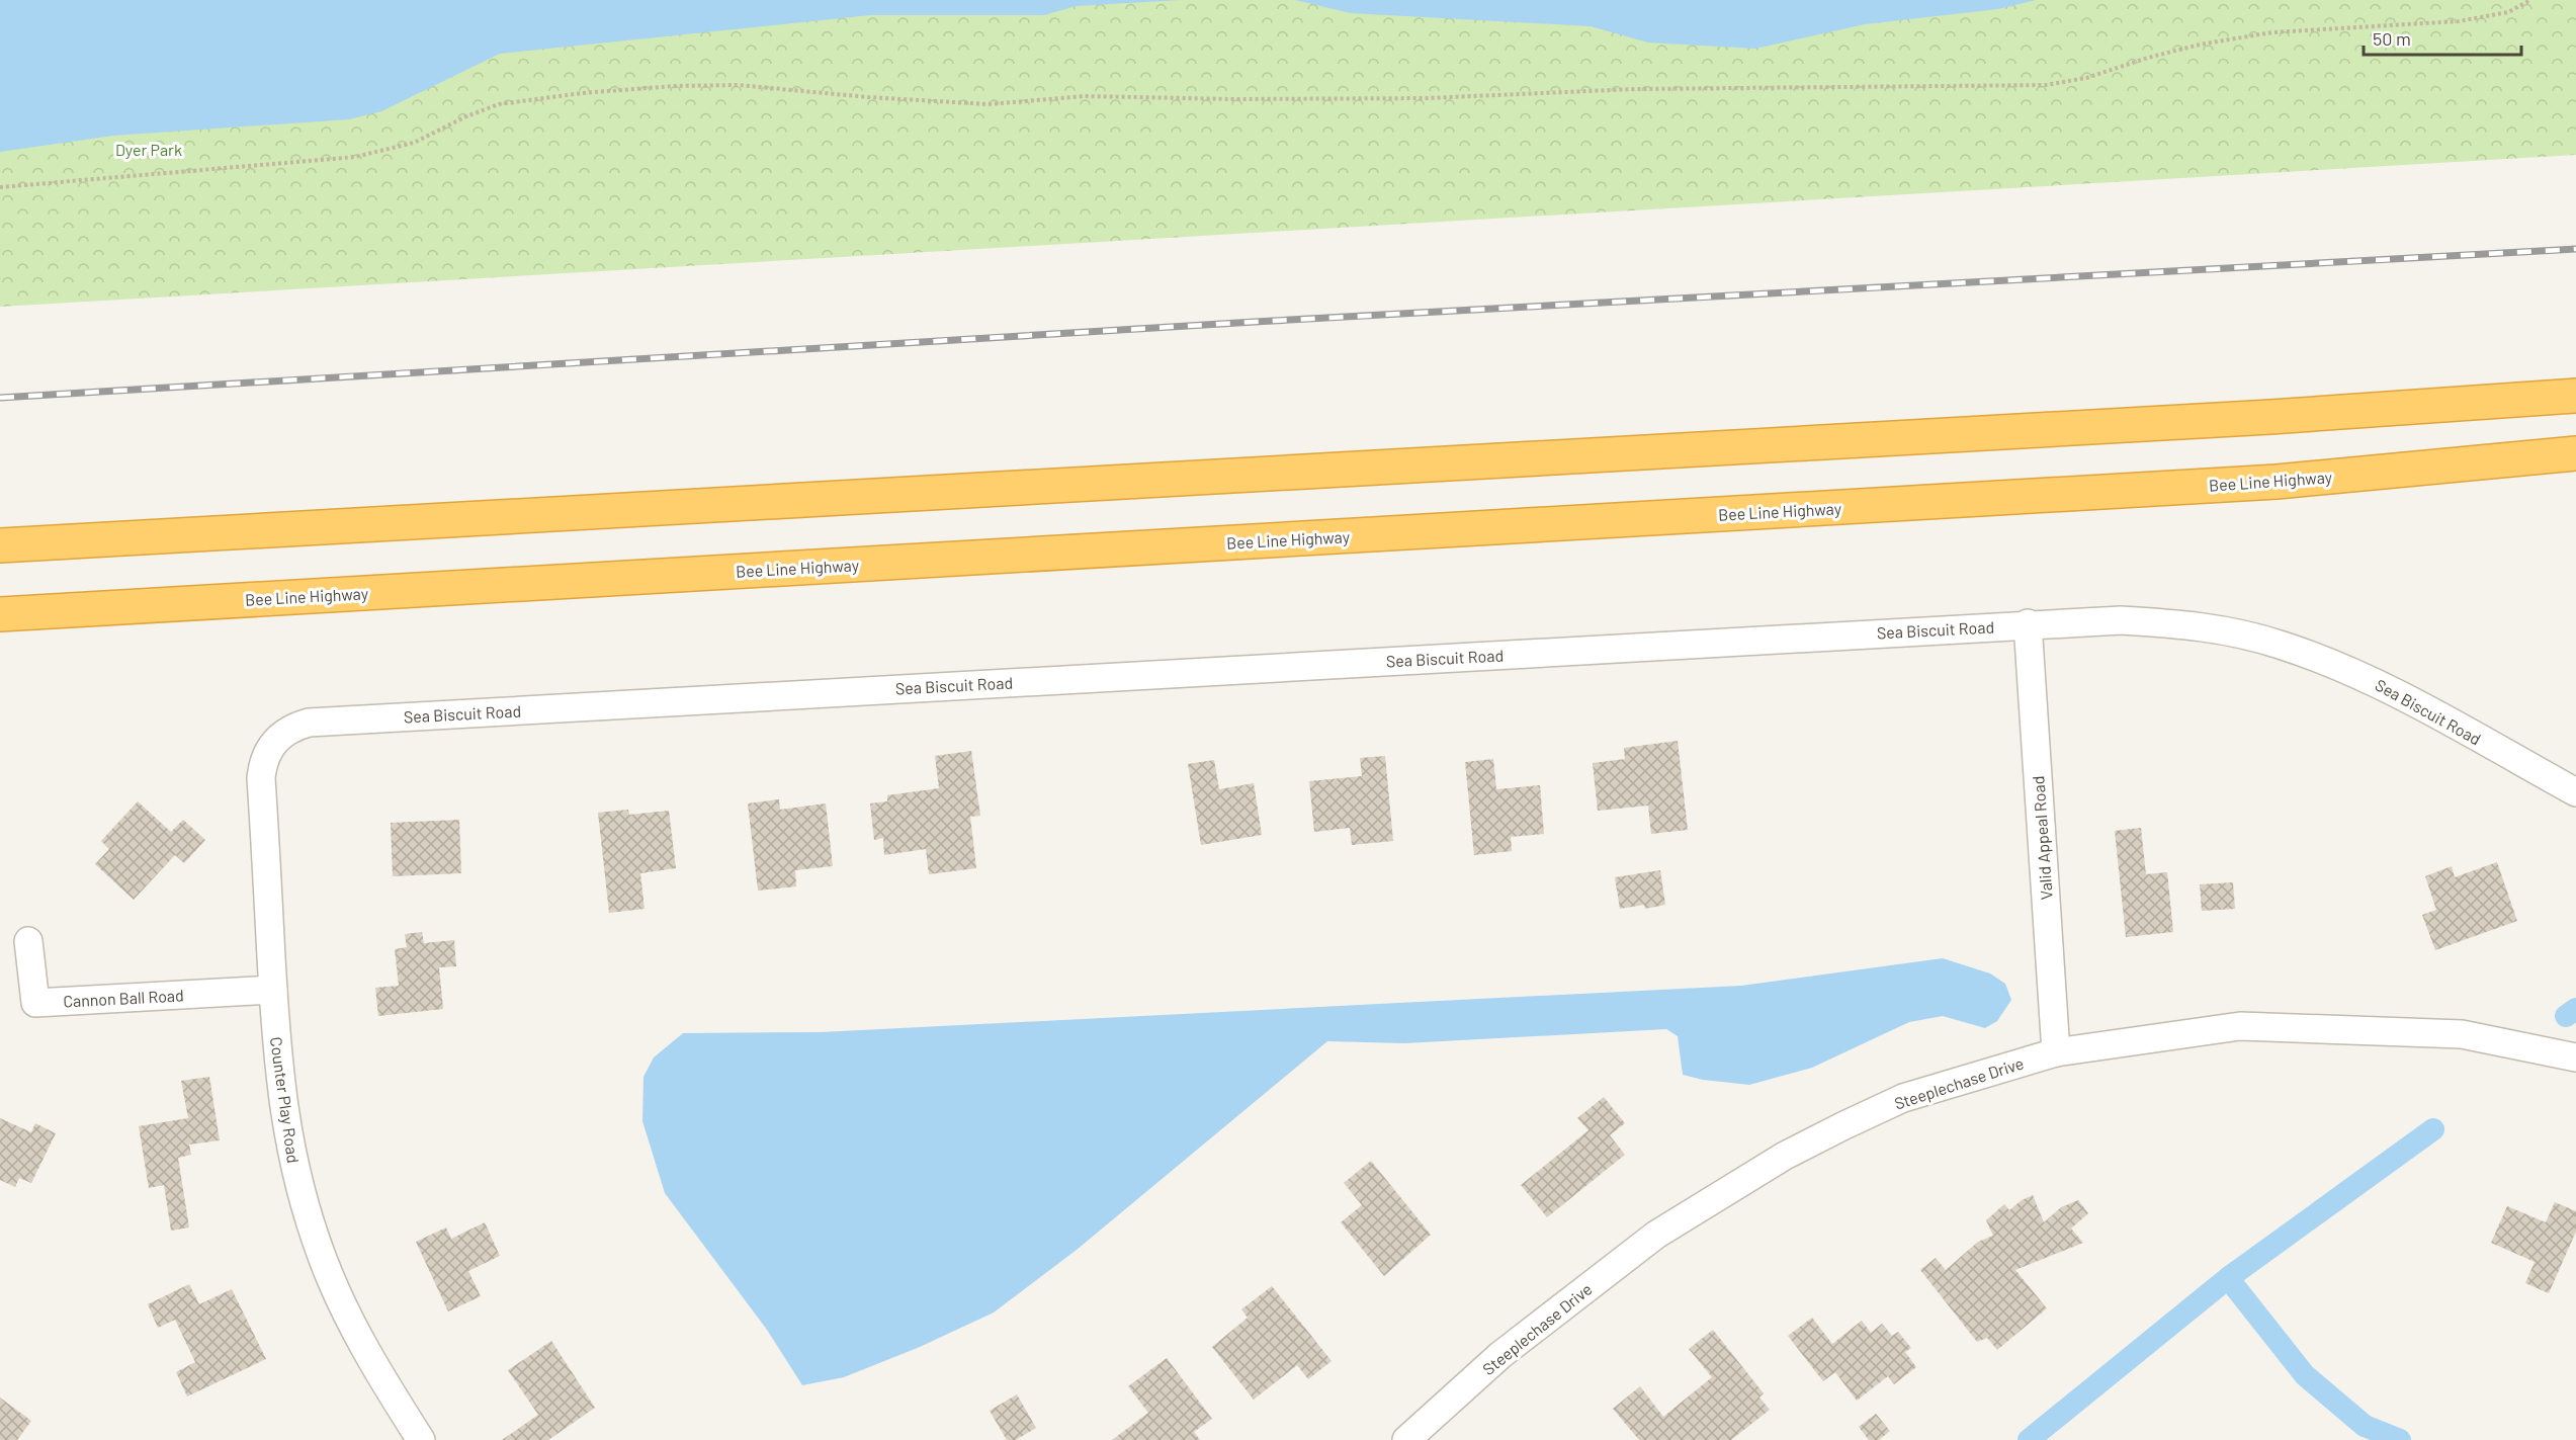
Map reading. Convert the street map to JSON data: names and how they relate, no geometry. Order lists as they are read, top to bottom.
{
  "streets": {
    "highway": ["Bee Line Highway"],
    "street": [
      "Sea Biscuit Road",
      "Valid Appeal Road",
      "Cannon Ball Road",
      "Steeplechase Drive",
      "Counter Play Road"
    ]
  },
  "crossings": [
    ["Sea Biscuit Road", "Valid Appeal Road"],
    ["Sea Biscuit Road", "Counter Play Road"],
    ["Valid Appeal Road", "Steeplechase Drive"],
    ["Cannon Ball Road", "Counter Play Road"]
  ],
  "parks": ["Dyer Park"],
  "scale_bar": "50 m"
}
